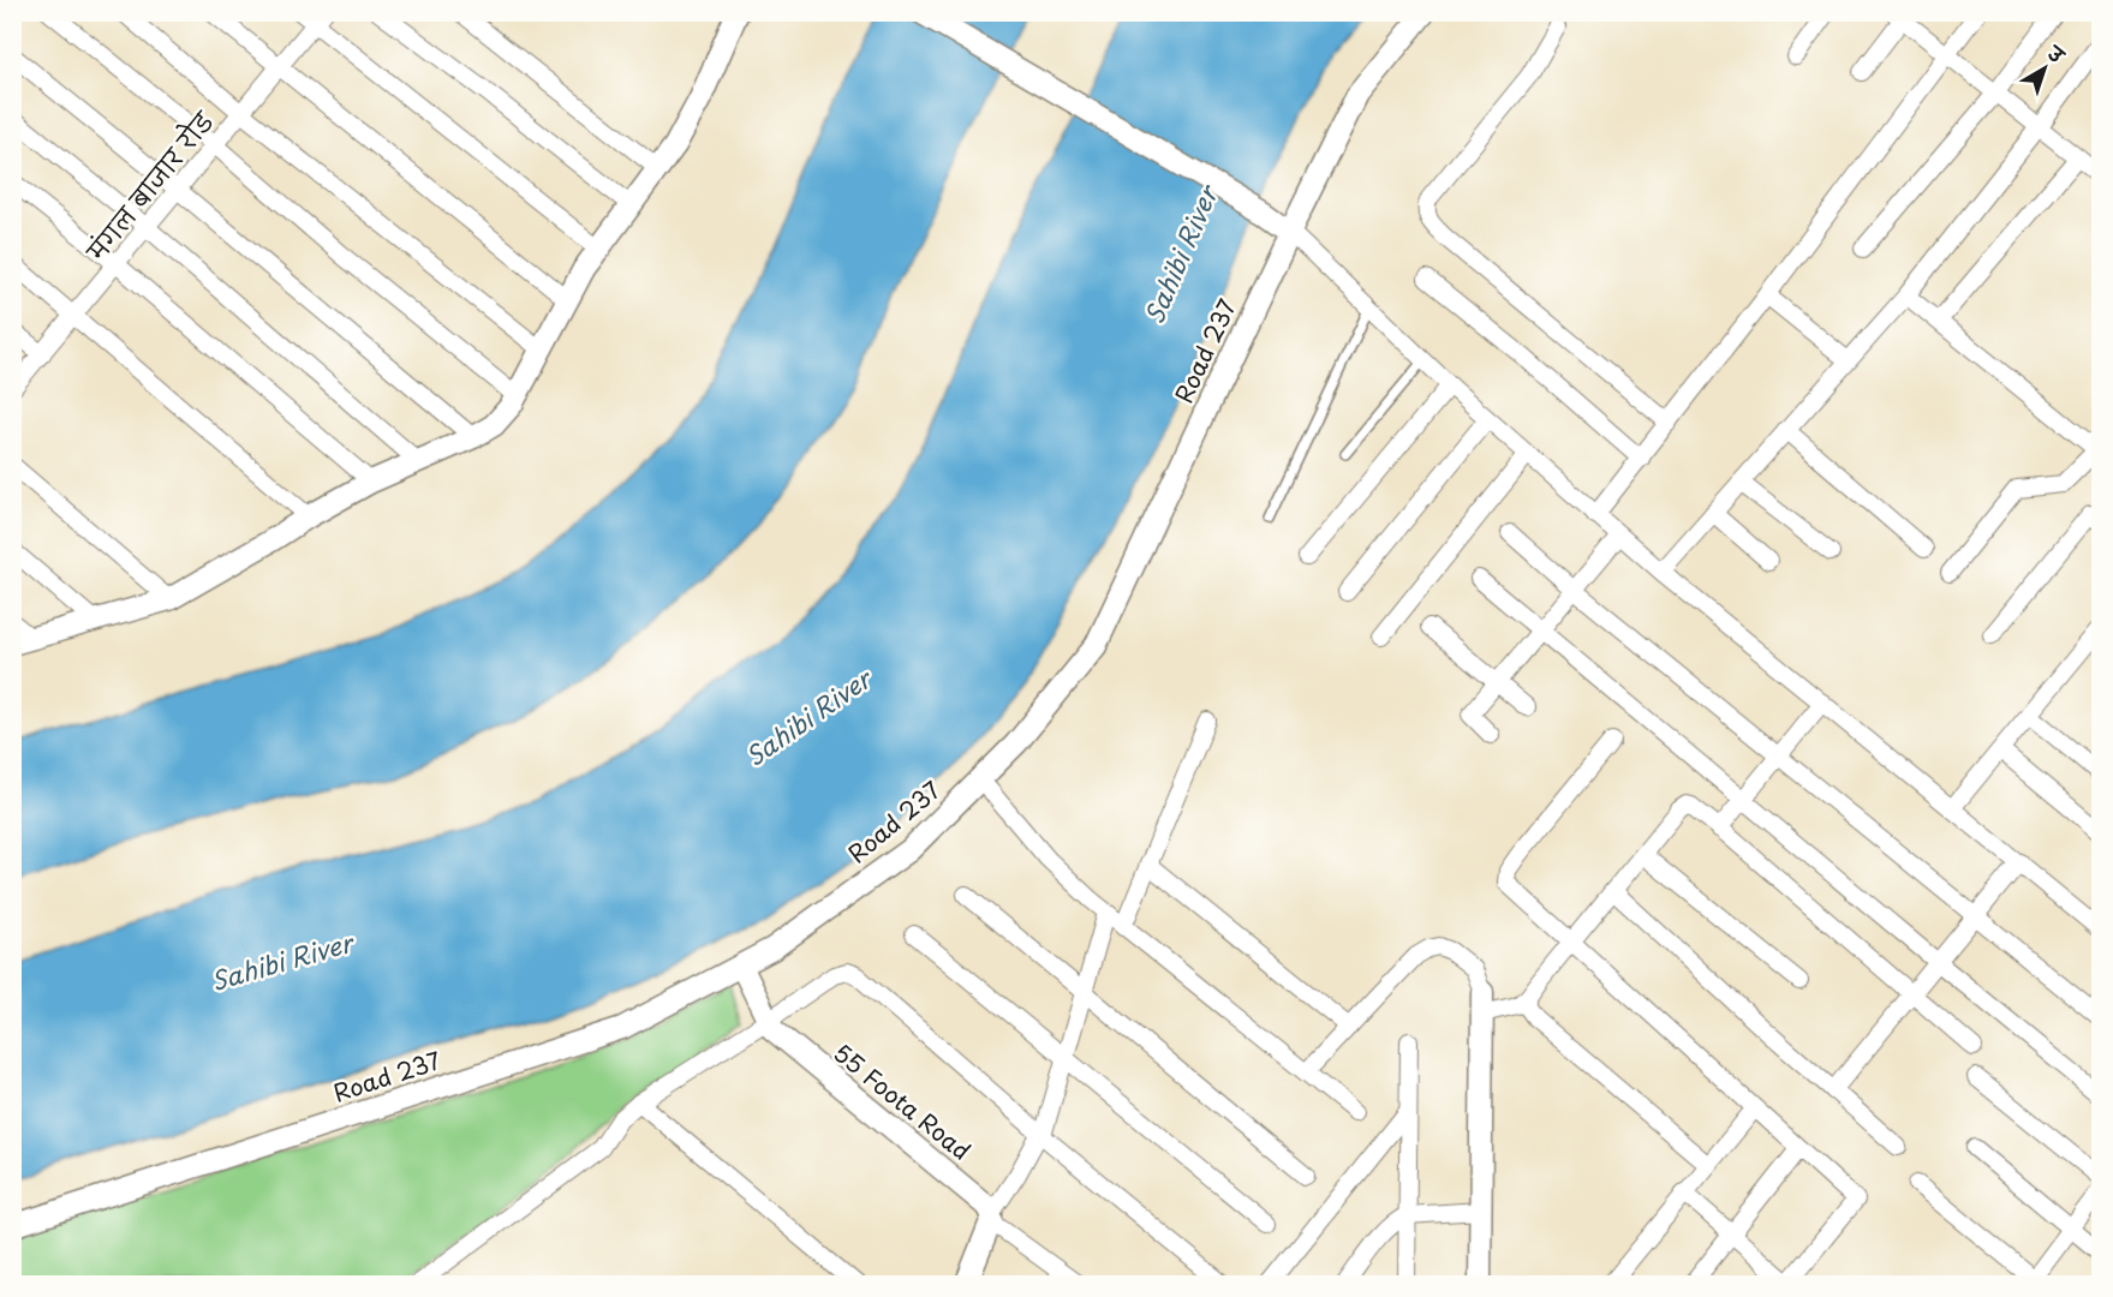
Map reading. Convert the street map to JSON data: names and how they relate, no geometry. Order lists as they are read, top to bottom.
{
  "streets": {
    "street": ["मंगल बाजार रोड", "Road 237", "55 Foota Road"]
  },
  "crossings": [
    ["Road 237", "55 Foota Road"]
  ],
  "water": ["Sahibi River"],
  "north": "top right"
}
